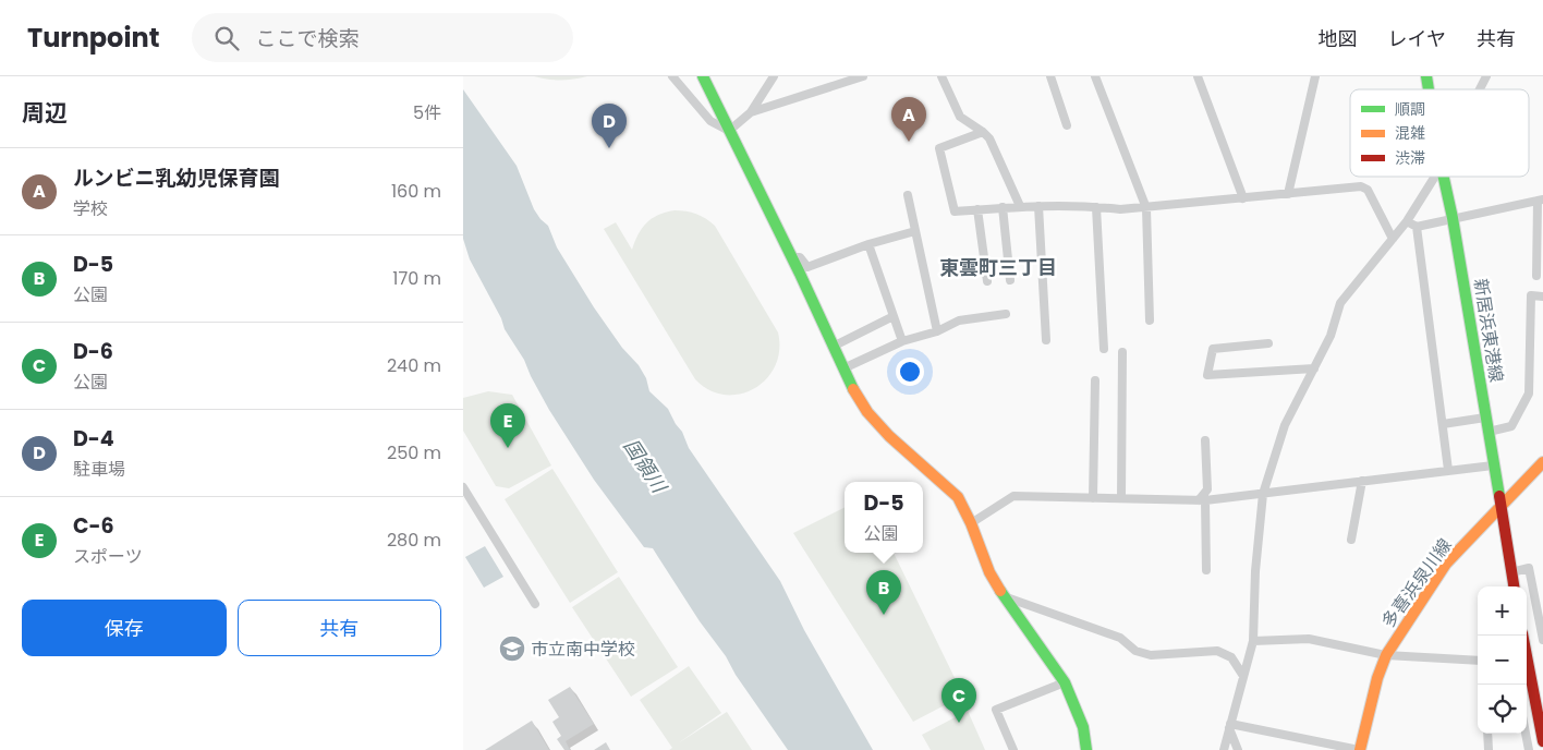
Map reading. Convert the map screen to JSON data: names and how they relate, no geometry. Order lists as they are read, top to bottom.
{
  "streets": {
    "main road": ["新居浜東港線", "多喜浜泉川線"]
  },
  "crossings": [
    ["新居浜東港線", "多喜浜泉川線"]
  ],
  "districts": ["東雲町三丁目"],
  "water": ["国領川"],
  "places": {
    "school or university": ["市立南中学校"]
  },
  "legend": ["順調", "混雑", "渋滞"],
  "page": {
    "header": "Turnpoint",
    "search": "ここで検索",
    "nav": ["地図", "レイヤ", "共有"],
    "heading": ["周辺", "5件"],
    "pins": [
      "A",
      "D",
      "E",
      "B",
      "C"
    ],
    "list": [
      {
        "mark": "A",
        "name": "ルンビニ乳幼児保育園",
        "note": "学校",
        "value": "160 m"
      },
      {
        "mark": "B",
        "name": "D-5",
        "note": "公園",
        "value": "170 m"
      },
      {
        "mark": "C",
        "name": "D-6",
        "note": "公園",
        "value": "240 m"
      },
      {
        "mark": "D",
        "name": "D-4",
        "note": "駐車場",
        "value": "250 m"
      },
      {
        "mark": "E",
        "name": "C-6",
        "note": "スポーツ",
        "value": "280 m"
      }
    ],
    "popup": ["D-5", "公園"],
    "buttons": ["保存", "共有"],
    "map_buttons": ["+", "−"]
  }
}
